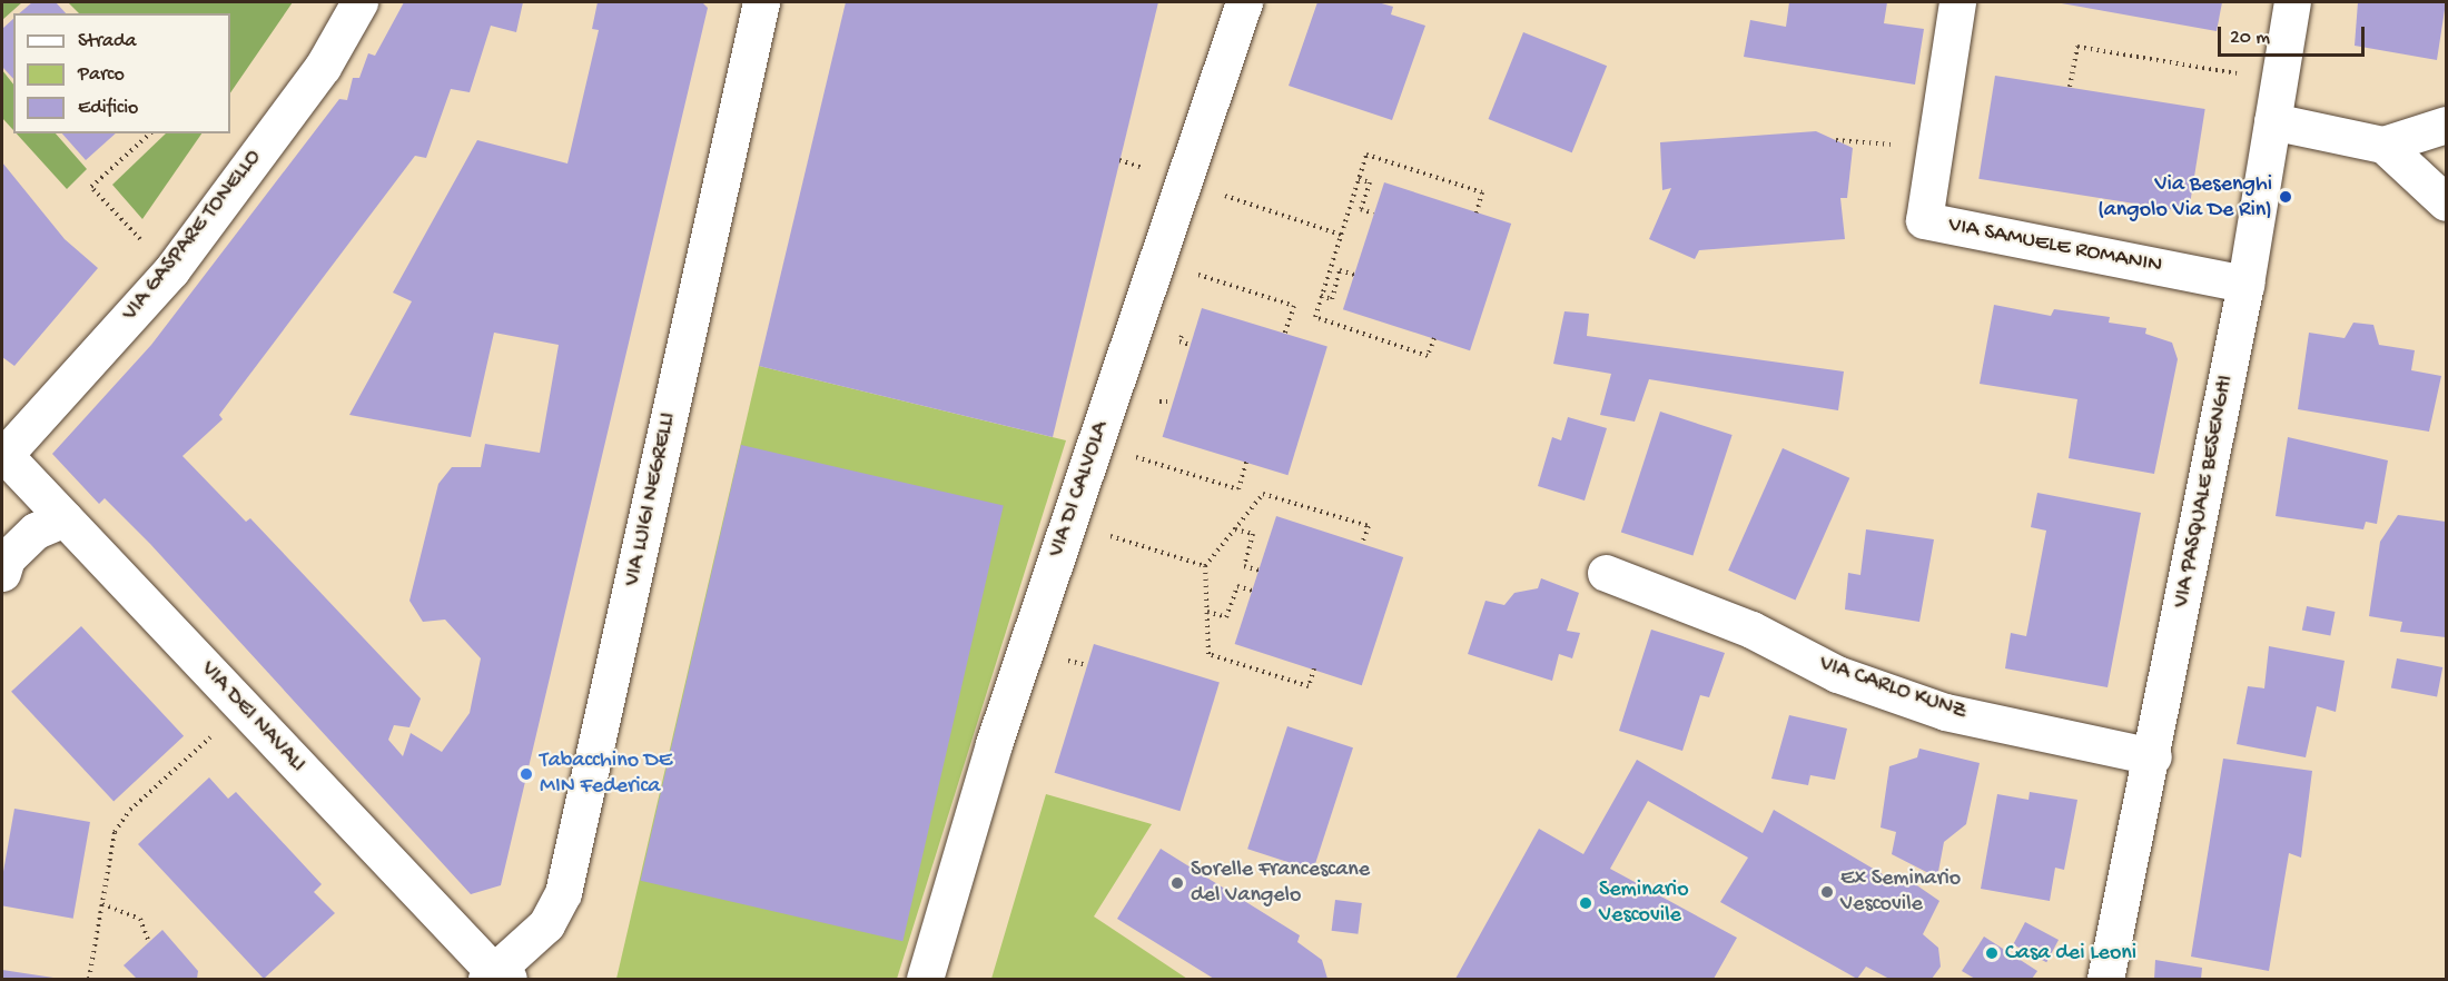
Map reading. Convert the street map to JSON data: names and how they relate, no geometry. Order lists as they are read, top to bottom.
{
  "streets": {
    "street": [
      "VIA GASPARE TONELLO",
      "VIA SAMUELE ROMANIN",
      "VIA DI CALVOLA",
      "VIA PASQUALE BESENGHI",
      "VIA LUIGI NEGRELLI",
      "VIA CARLO KUNZ",
      "VIA DEI NAVALI"
    ]
  },
  "crossings": [
    ["VIA GASPARE TONELLO", "VIA DEI NAVALI"],
    ["VIA SAMUELE ROMANIN", "VIA PASQUALE BESENGHI"],
    ["VIA PASQUALE BESENGHI", "VIA CARLO KUNZ"],
    ["VIA LUIGI NEGRELLI", "VIA DEI NAVALI"]
  ],
  "places": [
    "Via Besenghi (angolo Via De Rin)",
    "Tabacchino DE MIN Federica",
    "Sorelle Francescane del Vangelo",
    "Ex Seminario Vescovile",
    "Seminario Vescovile",
    "Casa dei Leoni"
  ],
  "legend": ["Strada", "Parco", "Edificio"],
  "scale_bar": "20 m"
}
